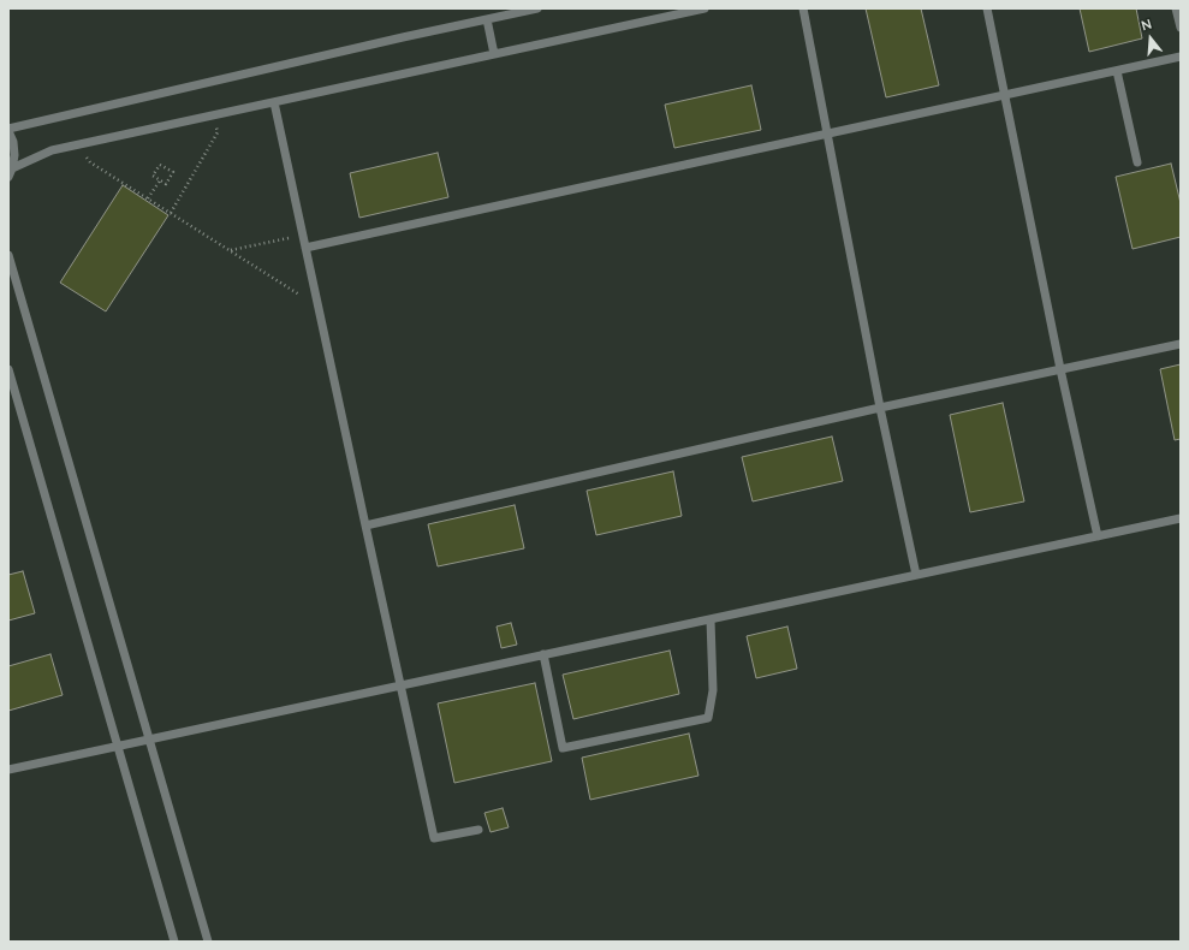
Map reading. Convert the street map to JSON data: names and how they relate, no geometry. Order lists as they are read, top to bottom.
{
  "north": "top"
}
